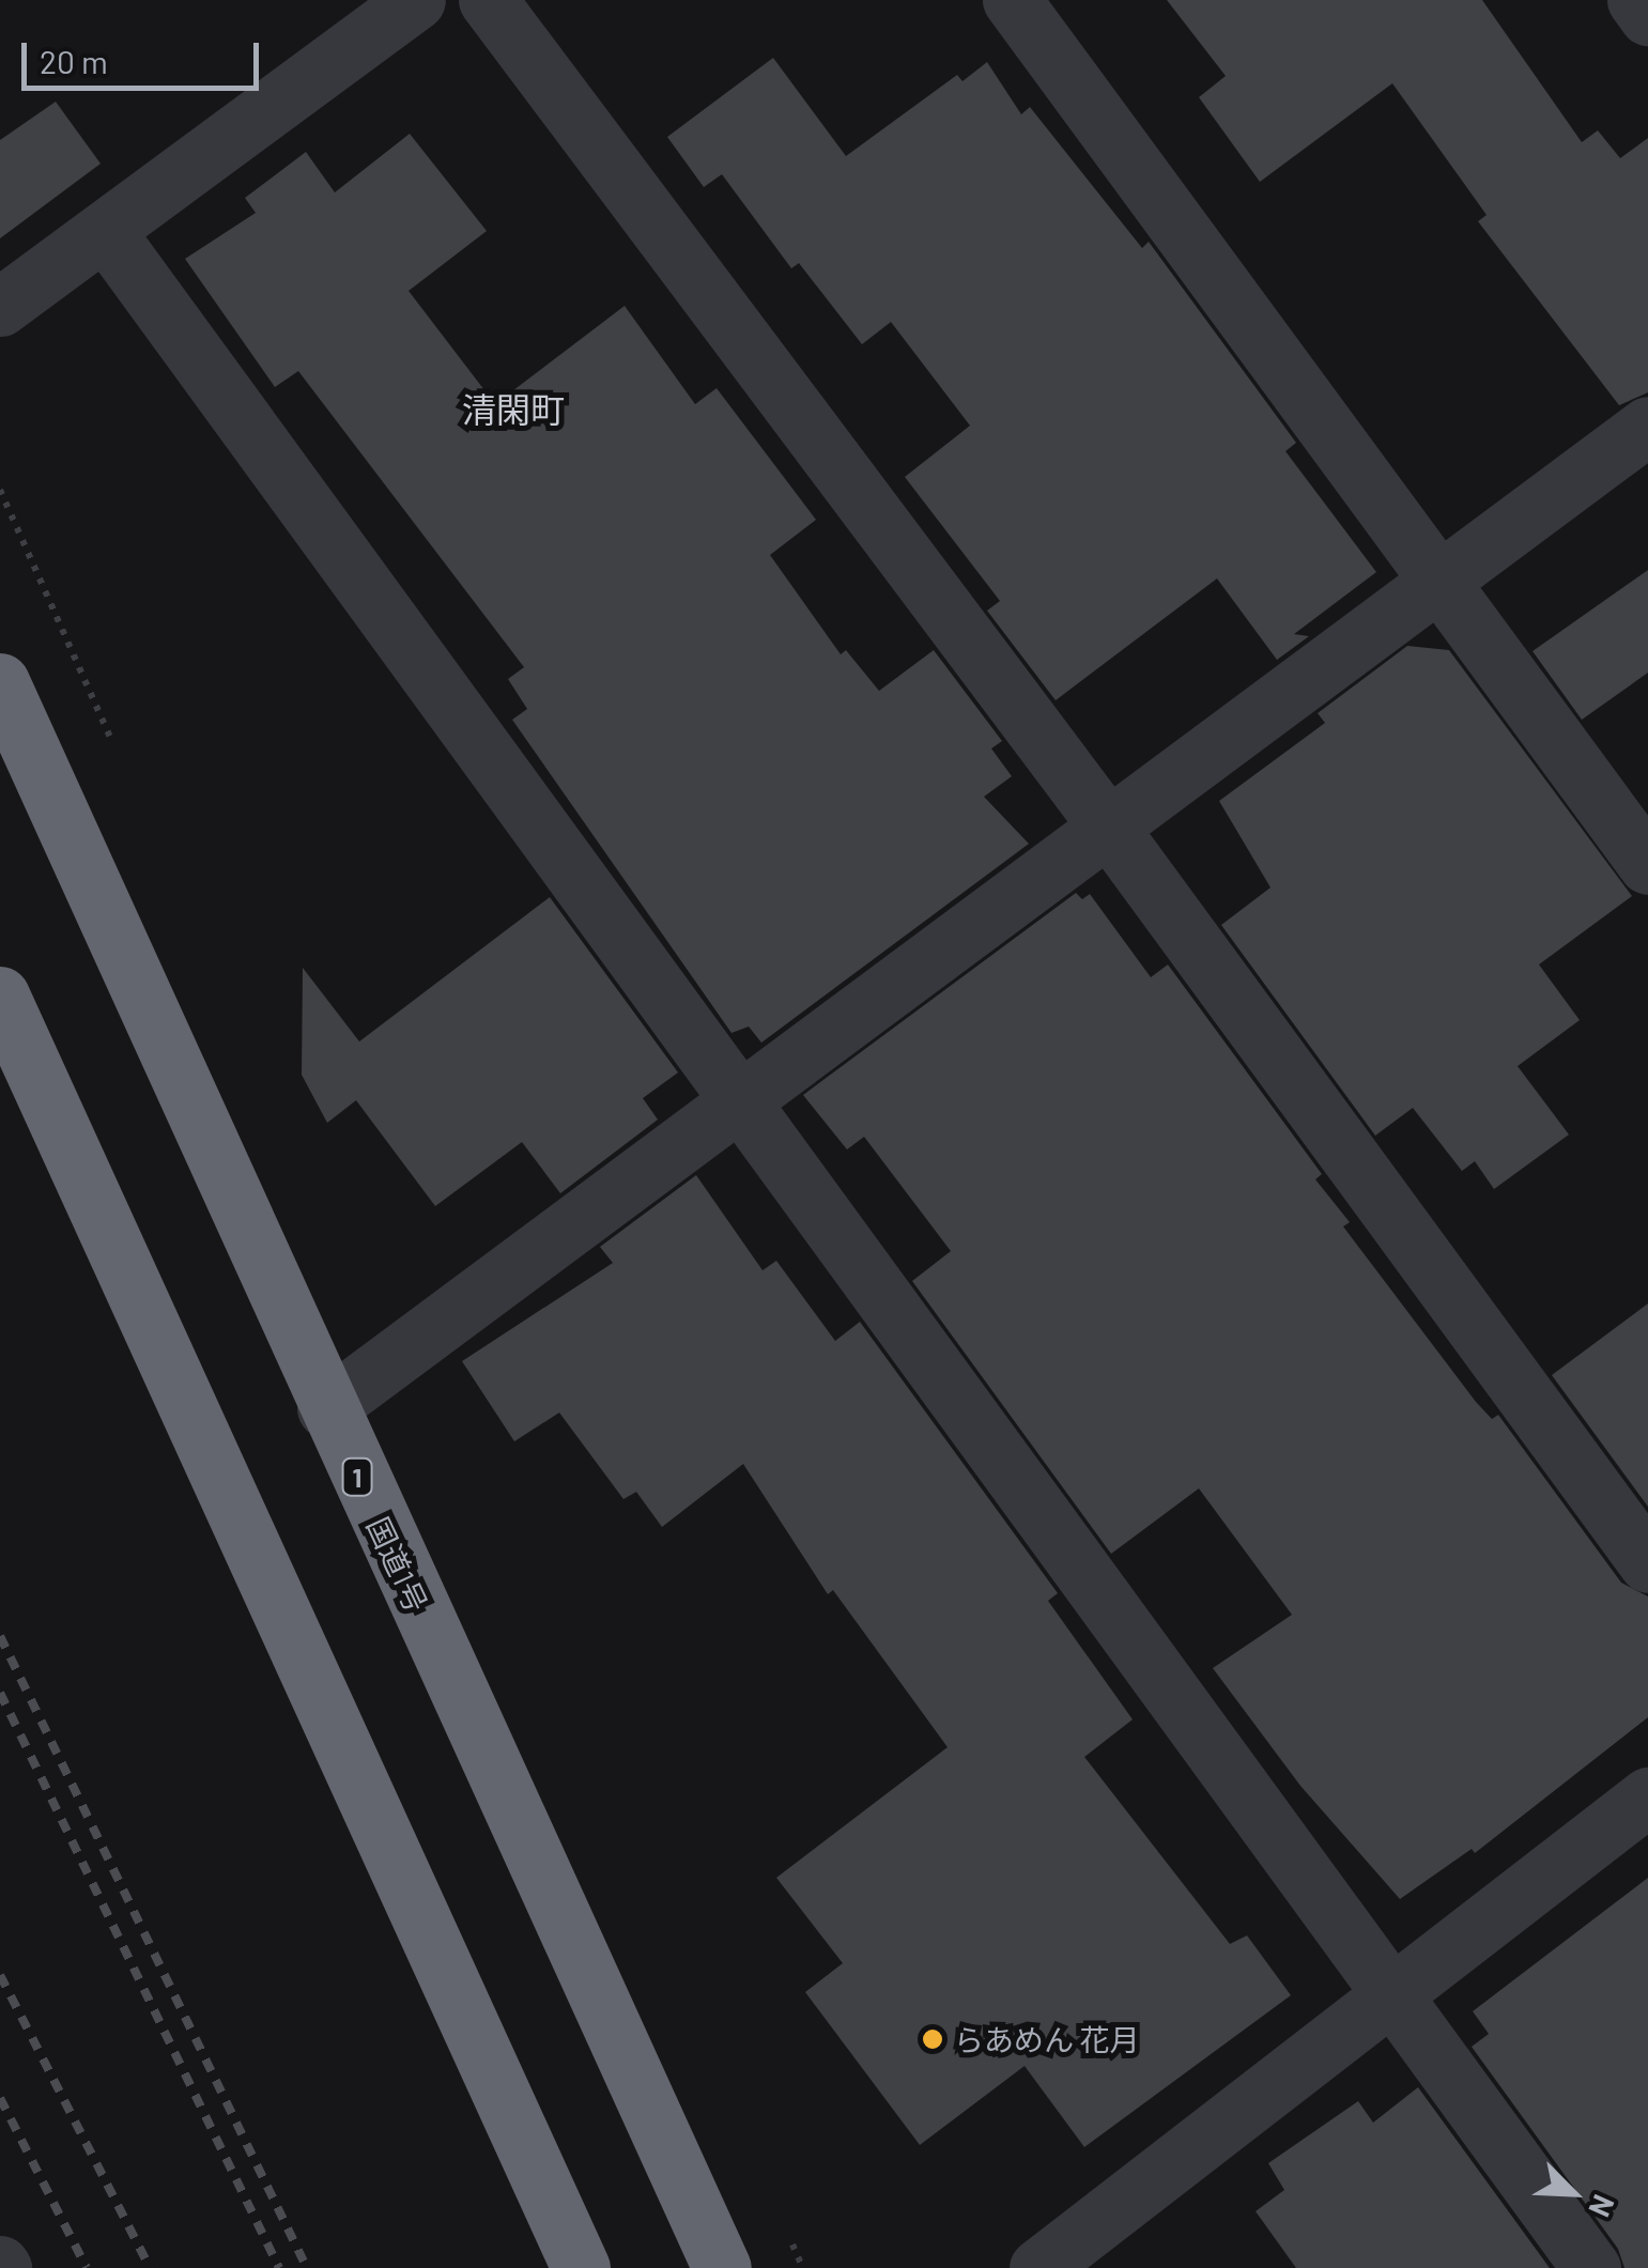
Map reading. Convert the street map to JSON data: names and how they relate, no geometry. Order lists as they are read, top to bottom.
{
  "streets": {
    "highway": ["1", "国道1号"]
  },
  "districts": ["清閑町"],
  "places": ["らあめん 花月"],
  "scale_bar": "20 m",
  "north": "bottom right"
}
